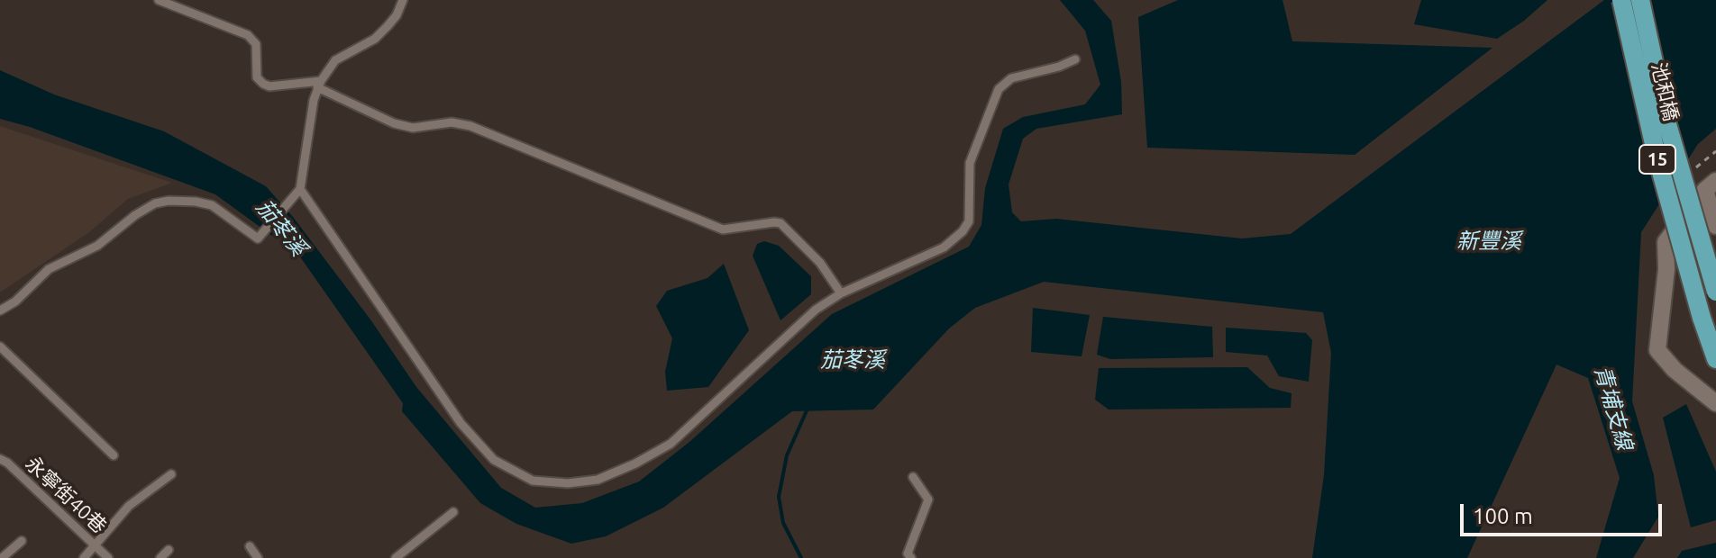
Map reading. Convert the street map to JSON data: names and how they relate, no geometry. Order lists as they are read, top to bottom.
{
  "streets": {
    "main road": ["池和橋", "15"],
    "lane": ["永寧街40巷"]
  },
  "water": ["茄苳溪", "新豐溪", "青埔支線"],
  "scale_bar": "100 m"
}
